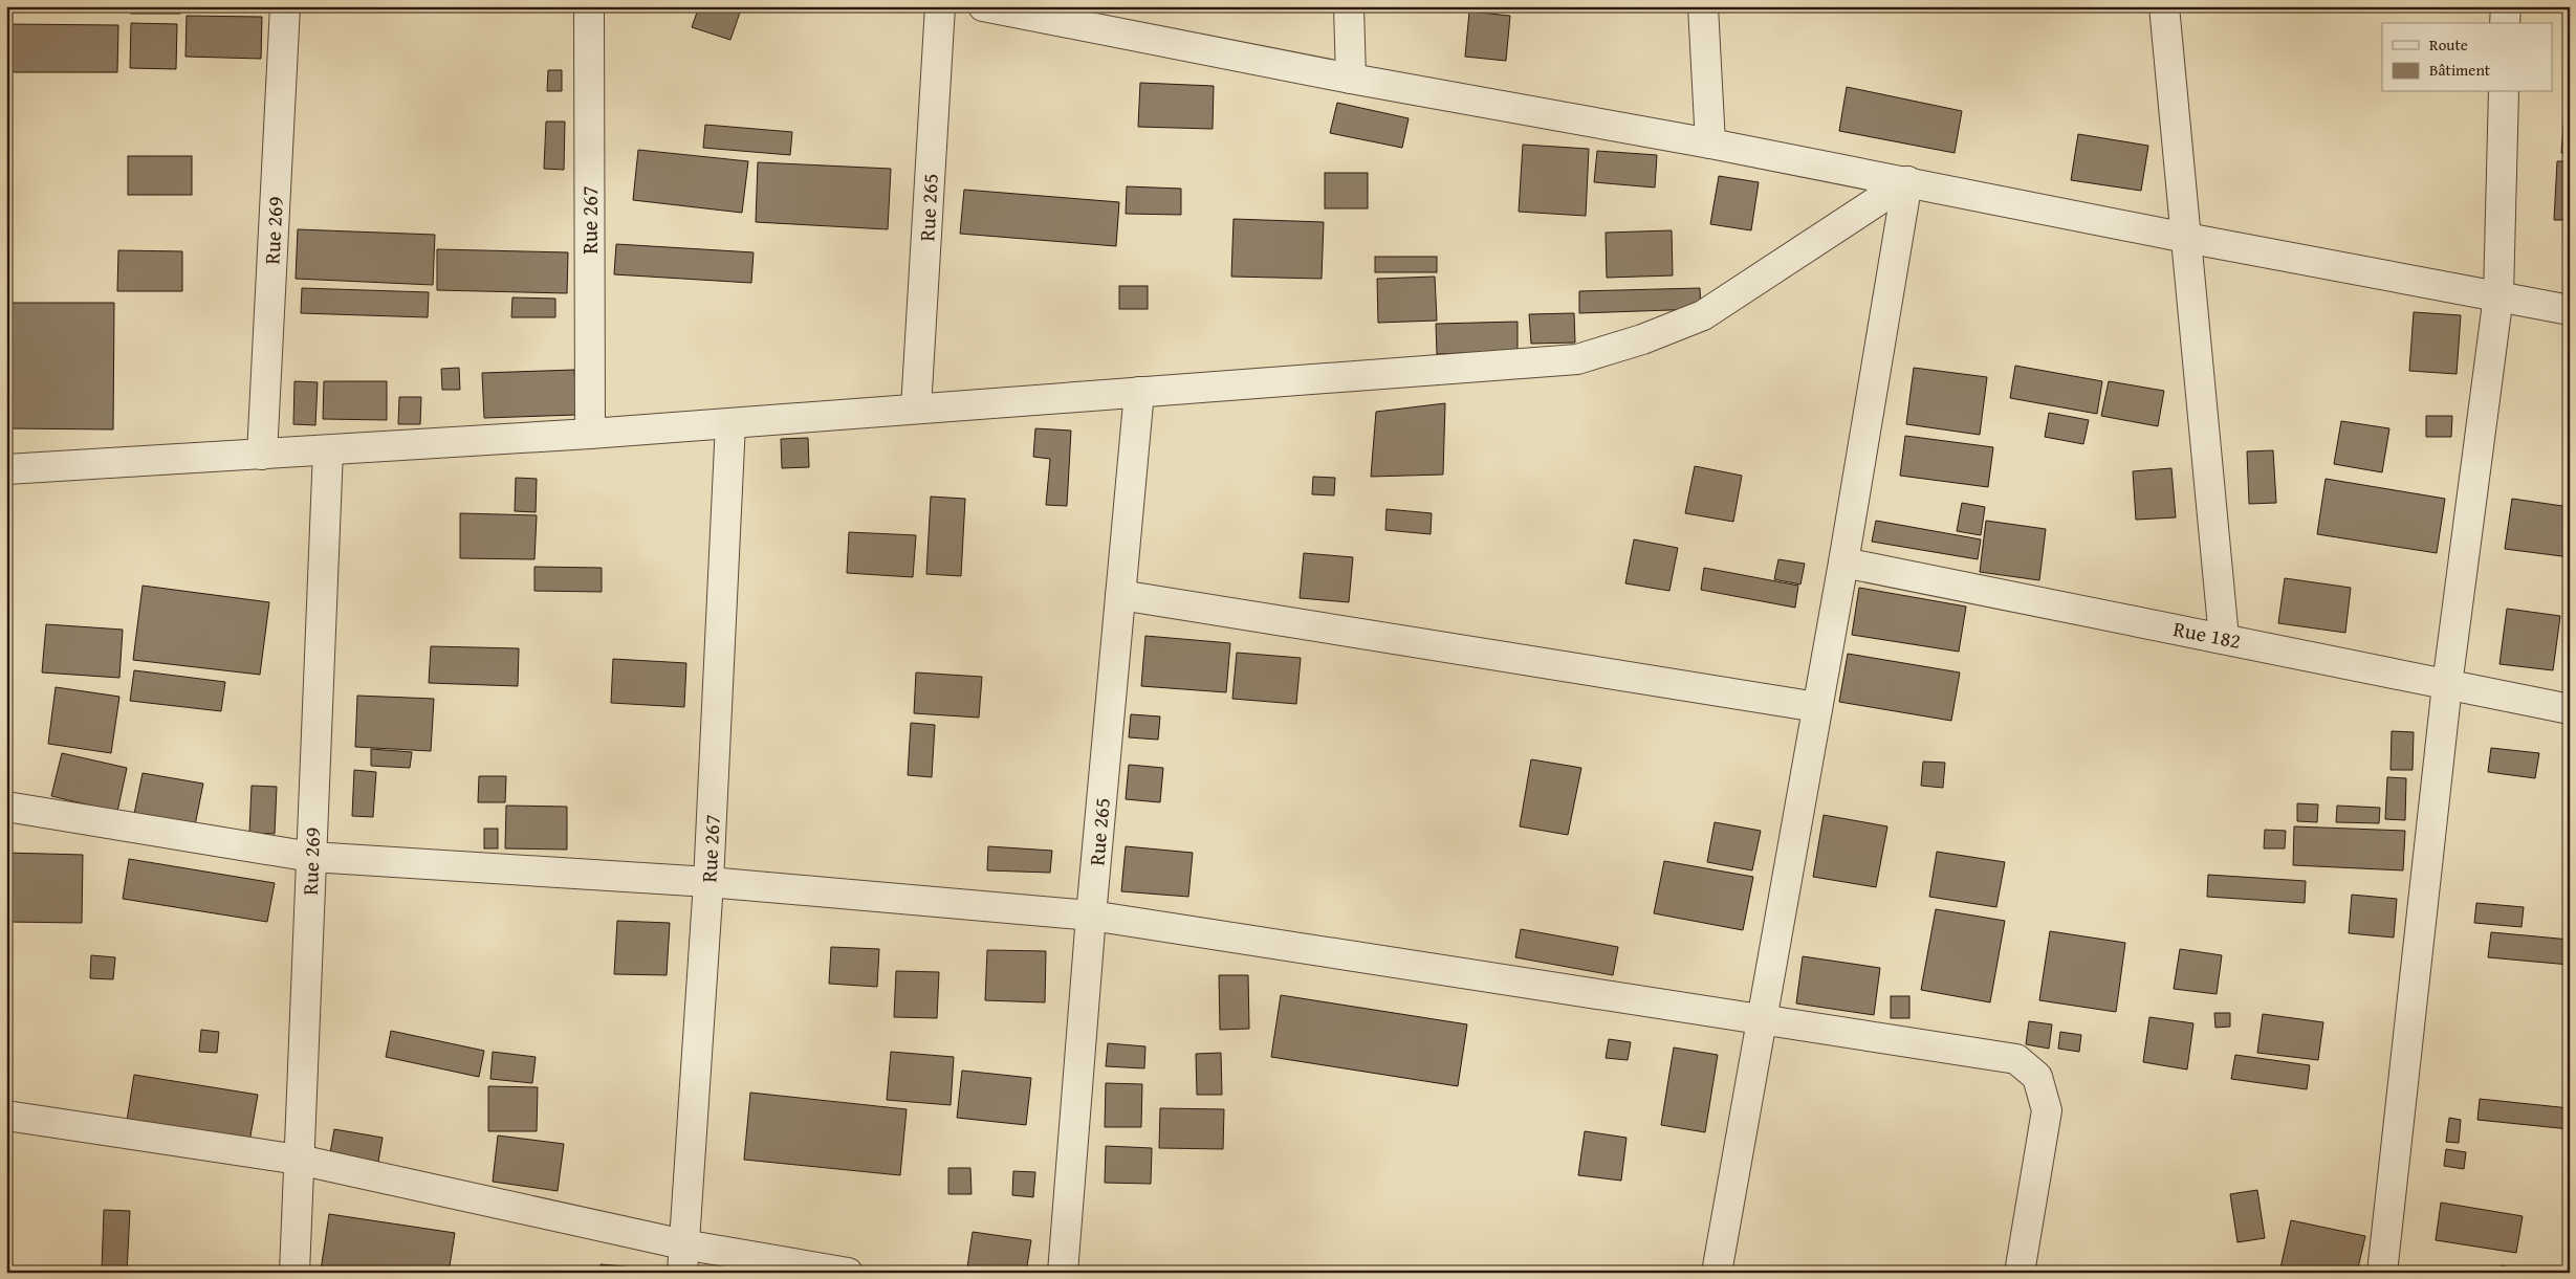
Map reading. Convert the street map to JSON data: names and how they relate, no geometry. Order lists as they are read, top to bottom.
{
  "streets": {
    "street": [
      "Rue 265",
      "Rue 267",
      "Rue 269",
      "Rue 182"
    ]
  },
  "legend": ["Route", "Bâtiment"]
}
